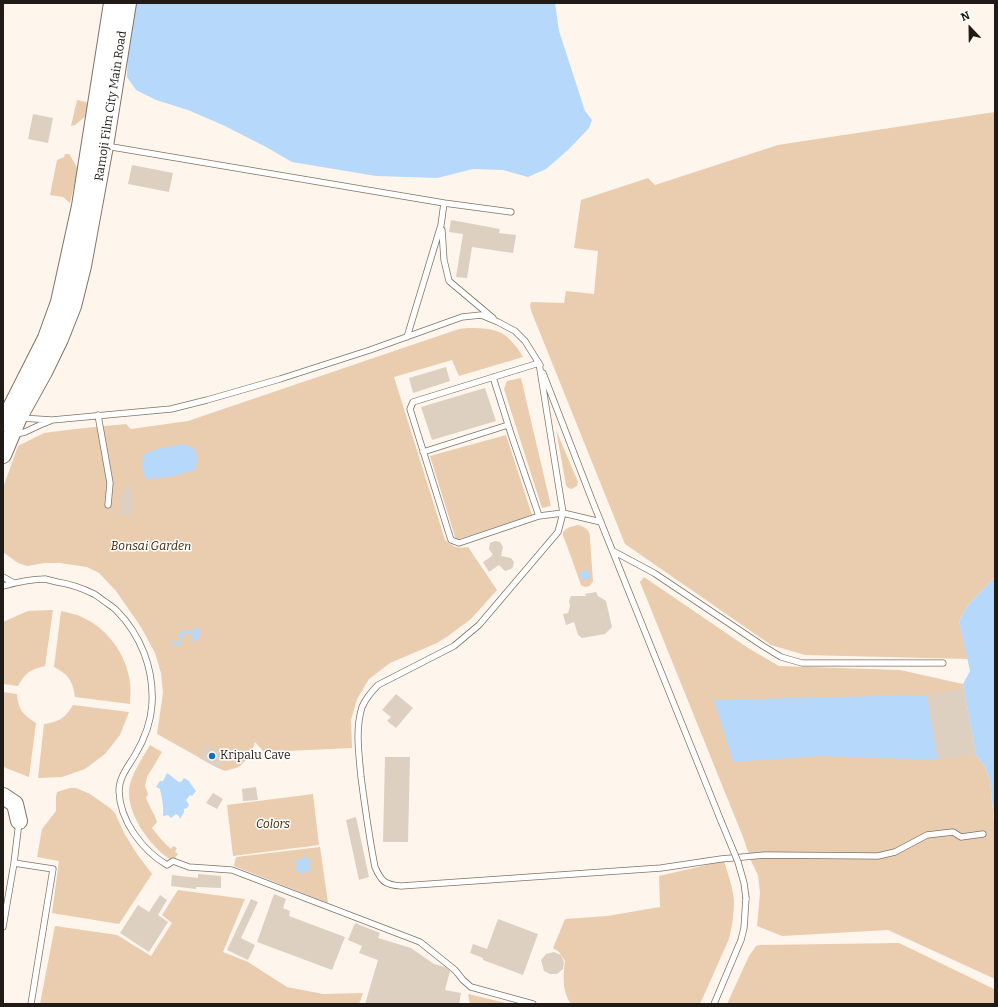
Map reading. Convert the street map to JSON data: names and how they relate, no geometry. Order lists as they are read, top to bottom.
{
  "streets": {
    "street": ["Ramoji Film City Main Road"]
  },
  "parks": ["Bonsai Garden", "Colors"],
  "places": ["Kripalu Cave"],
  "north": "top"
}
